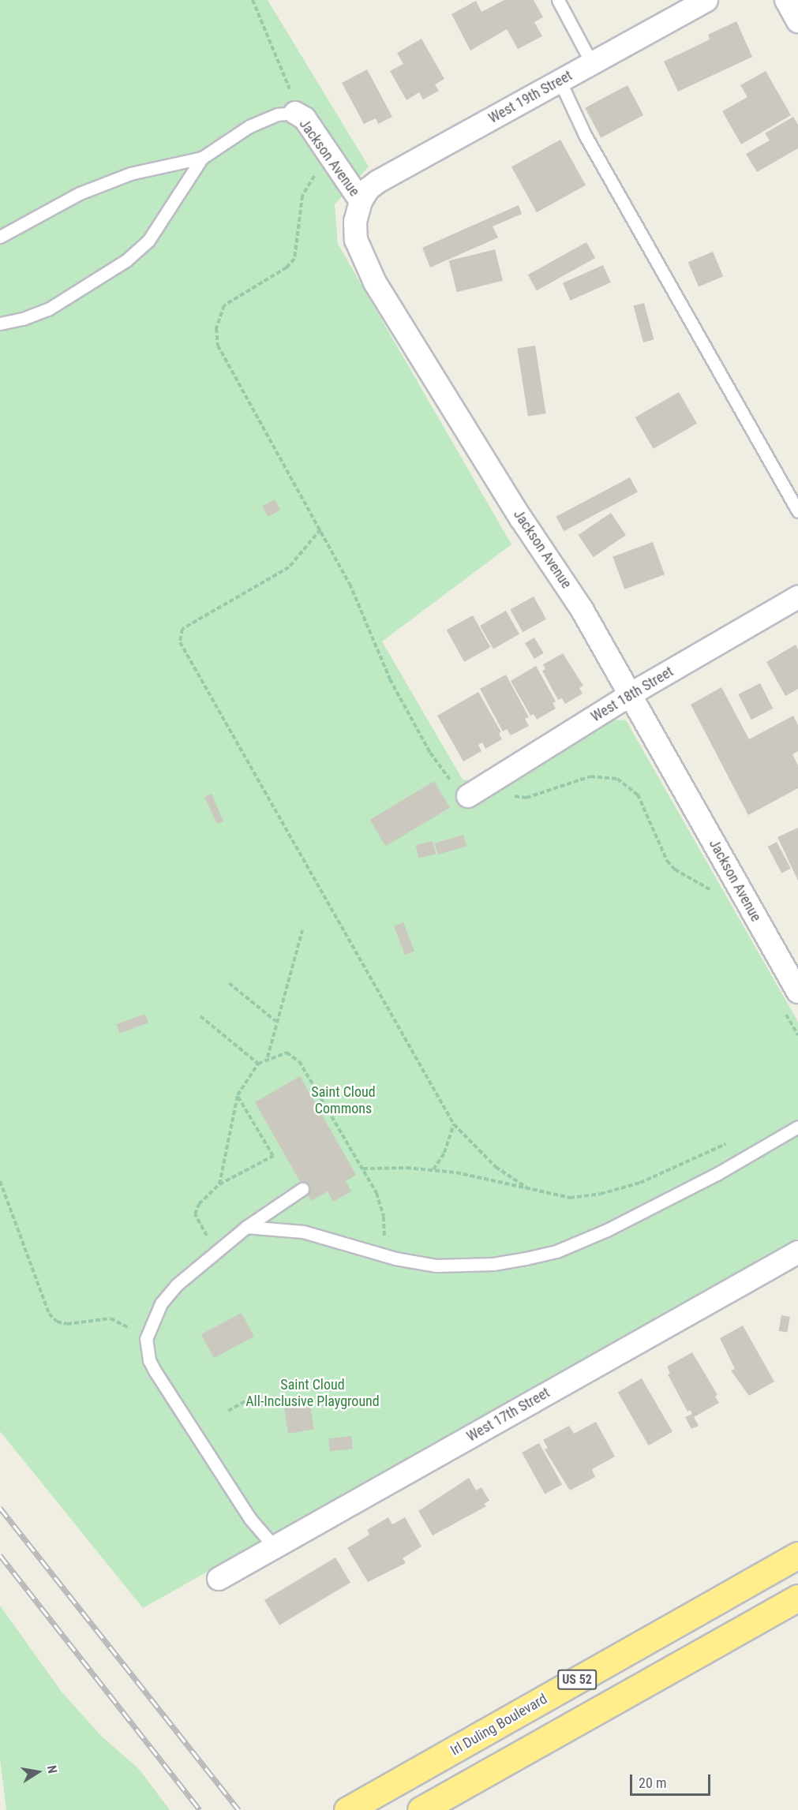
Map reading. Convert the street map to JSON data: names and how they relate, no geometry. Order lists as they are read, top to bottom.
{
  "streets": {
    "highway": ["US 52", "Irl Duling Boulevard"],
    "street": [
      "West 19th Street",
      "Jackson Avenue",
      "West 18th Street",
      "West 17th Street"
    ]
  },
  "crossings": [
    ["West 19th Street", "Jackson Avenue"],
    ["Jackson Avenue", "West 18th Street"]
  ],
  "parks": ["Saint Cloud Commons", "Saint Cloud All-Inclusive Playground"],
  "scale_bar": "20 m",
  "north": "right"
}
